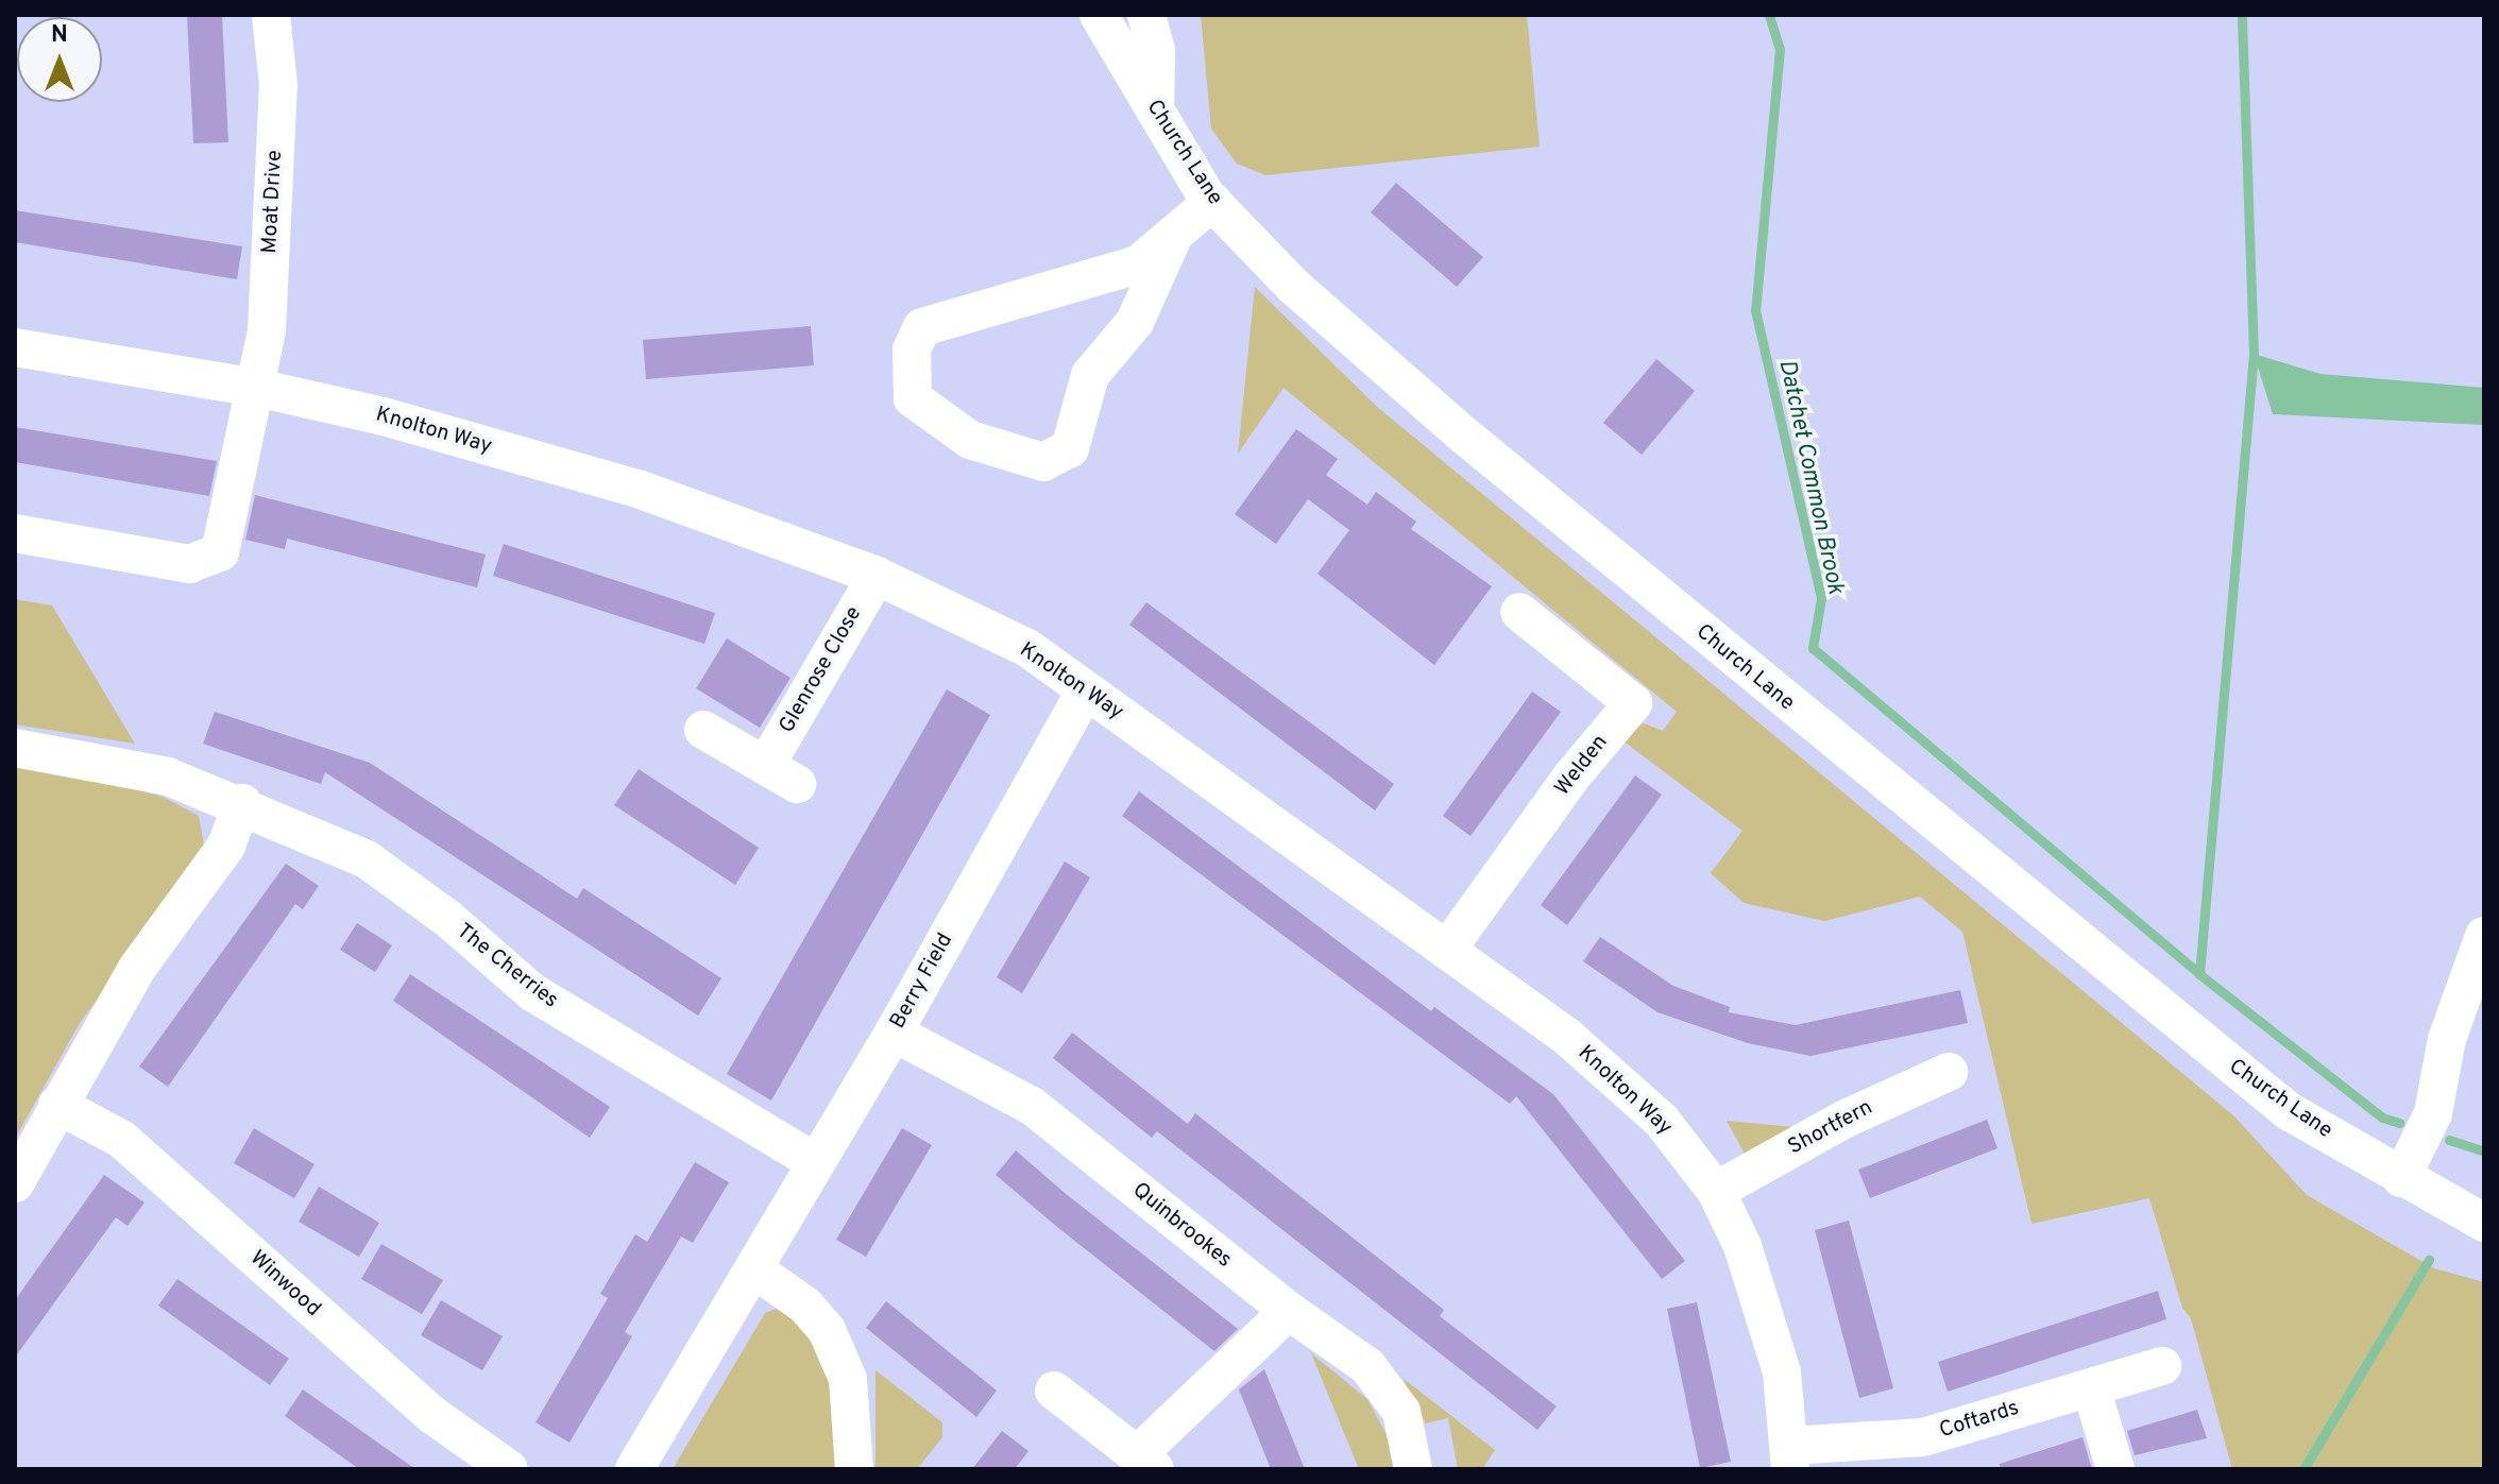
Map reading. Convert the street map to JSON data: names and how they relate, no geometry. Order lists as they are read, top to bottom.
{
  "streets": {
    "street": [
      "Church Lane",
      "Moat Drive",
      "Knolton Way",
      "Glenrose Close",
      "Welden",
      "The Cherries",
      "Berry Field",
      "Shortfern",
      "Quinbrookes",
      "Winwood",
      "Coftards"
    ]
  },
  "crossings": [
    ["Moat Drive", "Knolton Way"],
    ["Knolton Way", "Glenrose Close"],
    ["Knolton Way", "Welden"],
    ["Knolton Way", "Berry Field"],
    ["Knolton Way", "Shortfern"],
    ["Knolton Way", "Coftards"],
    ["The Cherries", "Berry Field"],
    ["Berry Field", "Quinbrookes"]
  ],
  "water": ["Datchet Common Brook"],
  "north": "top"
}
